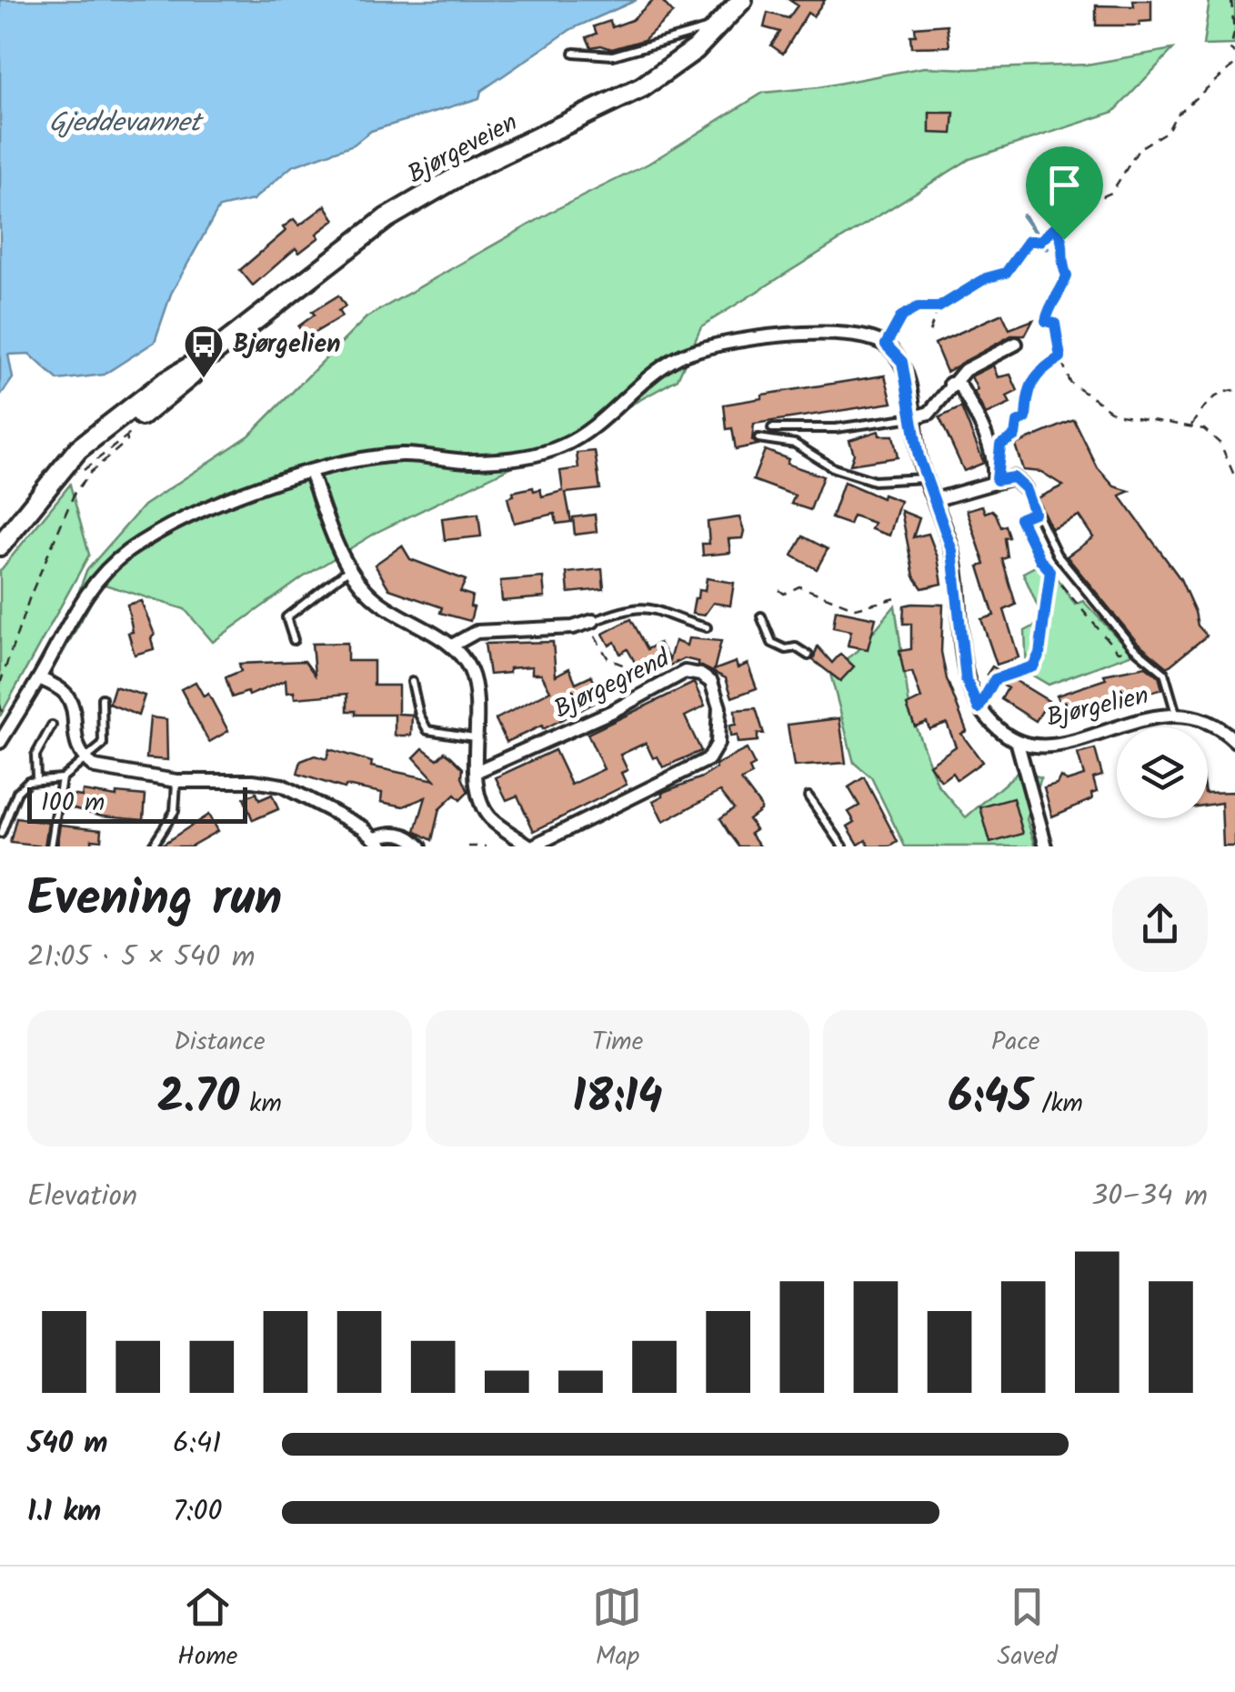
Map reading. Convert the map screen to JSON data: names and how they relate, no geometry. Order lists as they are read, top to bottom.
{
  "streets": {
    "main road": ["Bjørgeveien"],
    "street": ["Bjørgegrend", "Bjørgelien"]
  },
  "water": ["Gjeddevannet"],
  "places": {
    "bus stop": ["Bjørgelien"]
  },
  "scale_bar": "100 m",
  "page": {
    "scale": "100 m",
    "heading": ["Evening run", "21:05 · 5 × 540 m"],
    "stats": [
      ["Distance", "2.70 km"],
      ["Time", "18:14"],
      ["Pace", "6:45 /km"]
    ],
    "chart": ["Elevation", "30–34 m"],
    "list": [
      {
        "name": "540 m",
        "note": "6:41"
      },
      {
        "name": "1.1 km",
        "note": "7:00"
      }
    ],
    "tabs": ["Home", "Map", "Saved"]
  }
}
